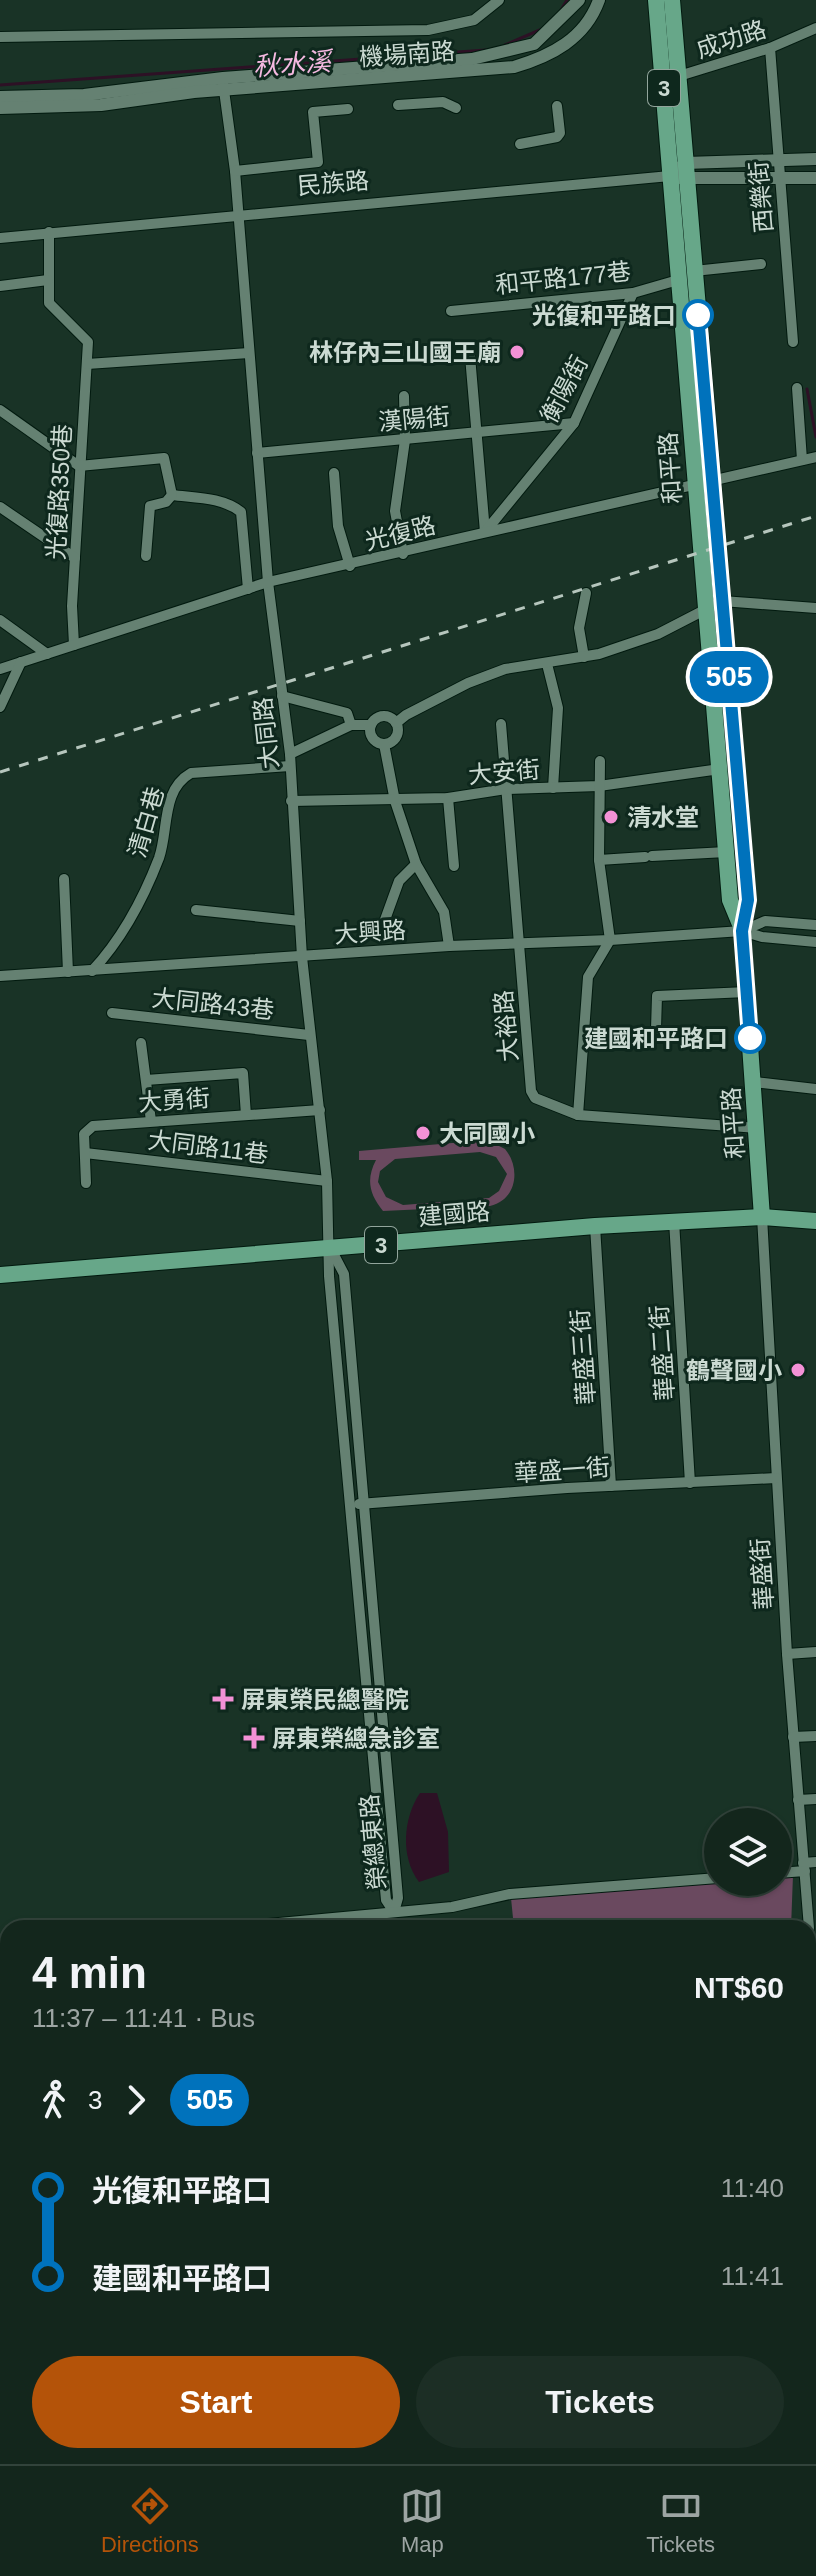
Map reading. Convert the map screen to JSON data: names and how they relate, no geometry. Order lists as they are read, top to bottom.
{
  "streets": {
    "main road": ["3", "和平路", "建國路"],
    "street": [
      "成功路",
      "機場南路",
      "民族路",
      "西樂街",
      "和平路177巷",
      "衡陽街",
      "漢陽街",
      "光復路350巷",
      "光復路",
      "大同路",
      "大安街",
      "清白巷",
      "大興路",
      "大同路43巷",
      "大裕路",
      "大勇街",
      "大同路11巷",
      "華盛二街",
      "華盛三街",
      "華盛一街",
      "華盛街",
      "榮總東路"
    ]
  },
  "crossings": [
    ["成功路", "西樂街"],
    ["成功路", "和平路"],
    ["機場南路", "大同路"],
    ["民族路", "和平路"],
    ["民族路", "大同路"],
    ["和平路177巷", "衡陽街"],
    ["和平路177巷", "和平路"],
    ["衡陽街", "漢陽街"],
    ["衡陽街", "光復路"],
    ["漢陽街", "大同路"],
    ["和平路", "光復路"],
    ["和平路", "大安街"],
    ["和平路", "大興路"],
    ["和平路", "大裕路"],
    ["和平路", "建國路"],
    ["和平路", "華盛街"],
    ["光復路350巷", "光復路"],
    ["光復路", "大同路"],
    ["大同路", "大安街"],
    ["大同路", "清白巷"],
    ["大同路", "大興路"],
    ["大同路", "大同路43巷"],
    ["大同路", "大勇街"],
    ["大同路", "大同路11巷"],
    ["大同路", "建國路"],
    ["大同路", "榮總東路"],
    ["大安街", "大裕路"],
    ["清白巷", "大興路"],
    ["大興路", "大裕路"],
    ["大勇街", "大同路11巷"],
    ["建國路", "華盛二街"],
    ["建國路", "華盛三街"],
    ["建國路", "華盛街"],
    ["建國路", "榮總東路"],
    ["華盛二街", "華盛一街"],
    ["華盛三街", "華盛一街"],
    ["華盛一街", "華盛街"],
    ["華盛一街", "榮總東路"]
  ],
  "water": ["秋水溪"],
  "places": {
    "other": [
      "光復和平路口",
      "林仔內三山國王廟",
      "清水堂",
      "建國和平路口",
      "大同國小",
      "鶴聲國小"
    ],
    "health": ["屏東榮民總醫院", "屏東榮總急診室"]
  },
  "lines": ["bus line 505"],
  "page": {
    "on_map": "505",
    "heading": ["4 min", "11:37 – 11:41 · Bus", "NT$60"],
    "legs": ["3", "505"],
    "list": [
      {
        "name": "光復和平路口",
        "value": "11:40"
      },
      {
        "name": "建國和平路口",
        "value": "11:41"
      }
    ],
    "buttons": ["Start", "Tickets"],
    "tabs": ["Directions", "Map", "Tickets"]
  }
}
